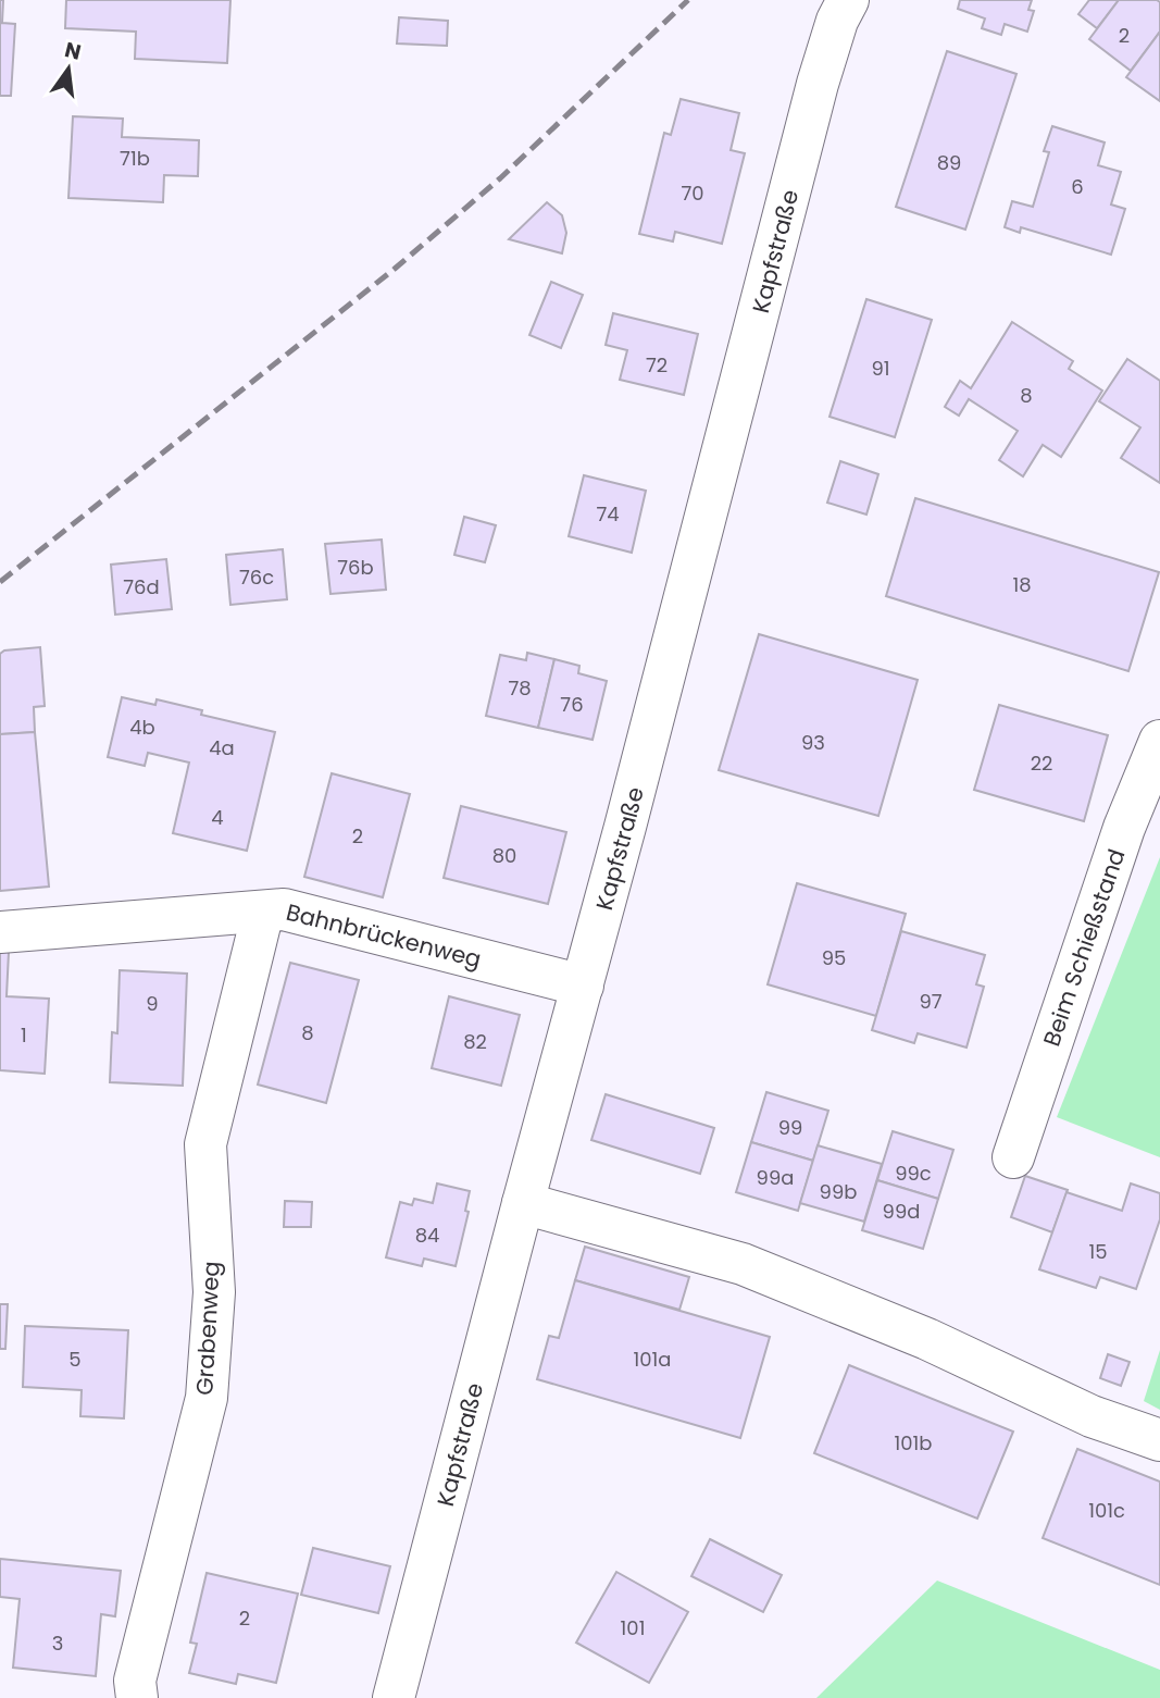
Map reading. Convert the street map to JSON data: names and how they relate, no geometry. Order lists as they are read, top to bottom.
{
  "streets": {
    "street": [
      "Kapfstraße",
      "Bahnbrückenweg",
      "Beim Schießstand",
      "Grabenweg"
    ]
  },
  "crossings": [
    ["Kapfstraße", "Bahnbrückenweg"],
    ["Bahnbrückenweg", "Grabenweg"]
  ],
  "house_numbers": [
    "2",
    "71b",
    "89",
    "6",
    "70",
    "72",
    "91",
    "8",
    "74",
    "76b",
    "76c",
    "18",
    "76d",
    "78",
    "76",
    "4b",
    "93",
    "4a",
    "22",
    "4",
    "2",
    "80",
    "95",
    "97",
    "9",
    "8",
    "1",
    "82",
    "99",
    "99c",
    "99a",
    "99b",
    "99d",
    "84",
    "15",
    "5",
    "101a",
    "101b",
    "101c",
    "2",
    "101",
    "3"
  ],
  "north": "top"
}
